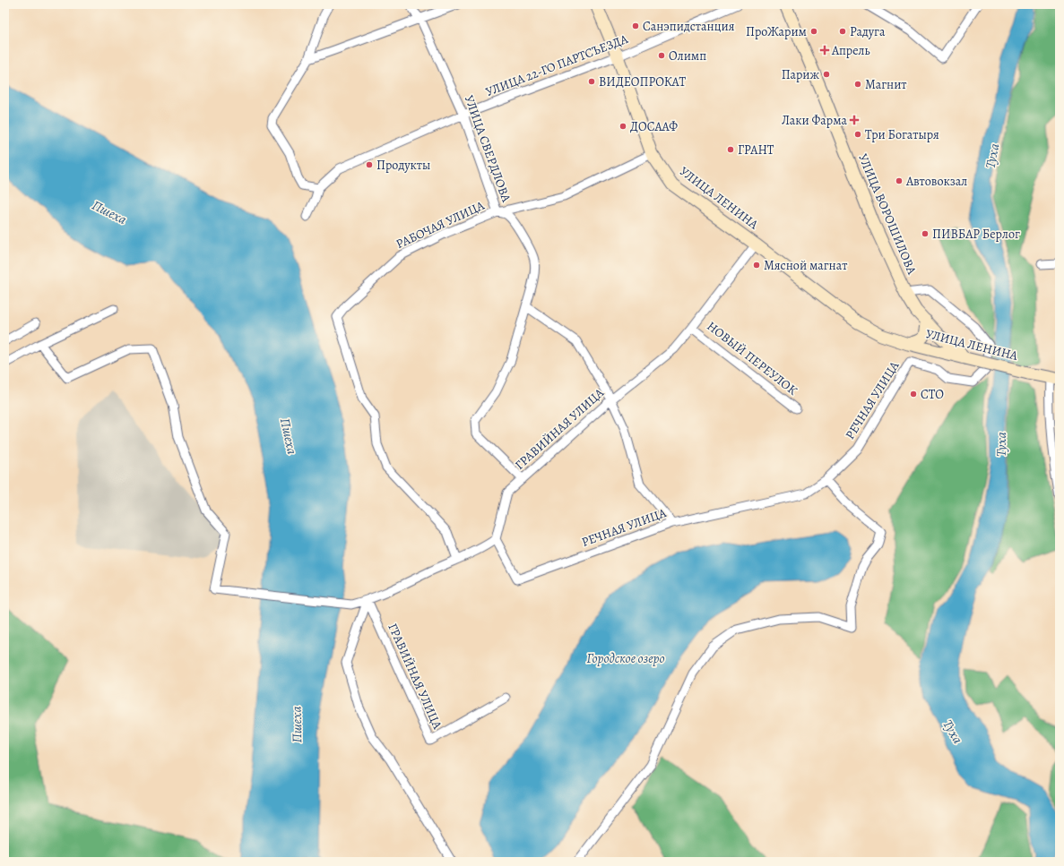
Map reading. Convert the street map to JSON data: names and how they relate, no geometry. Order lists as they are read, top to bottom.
{
  "streets": {
    "main road": ["УЛИЦА ЛЕНИНА", "УЛИЦА ВОРОШИЛОВА"],
    "street": [
      "УЛИЦА 22-ГО ПАРТСЪЕЗДА",
      "УЛИЦА СВЕРДЛОВА",
      "РАБОЧАЯ УЛИЦА",
      "НОВЫЙ ПЕРЕУЛОК",
      "РЕЧНАЯ УЛИЦА",
      "ГРАВИЙНАЯ УЛИЦА"
    ]
  },
  "crossings": [
    ["УЛИЦА 22-ГО ПАРТСЪЕЗДА", "УЛИЦА СВЕРДЛОВА"],
    ["УЛИЦА 22-ГО ПАРТСЪЕЗДА", "УЛИЦА ЛЕНИНА"],
    ["УЛИЦА СВЕРДЛОВА", "РАБОЧАЯ УЛИЦА"],
    ["УЛИЦА СВЕРДЛОВА", "ГРАВИЙНАЯ УЛИЦА"],
    ["УЛИЦА ЛЕНИНА", "УЛИЦА ВОРОШИЛОВА"],
    ["УЛИЦА ЛЕНИНА", "РАБОЧАЯ УЛИЦА"],
    ["УЛИЦА ЛЕНИНА", "ГРАВИЙНАЯ УЛИЦА"],
    ["УЛИЦА ВОРОШИЛОВА", "РЕЧНАЯ УЛИЦА"],
    ["НОВЫЙ ПЕРЕУЛОК", "ГРАВИЙНАЯ УЛИЦА"],
    ["РЕЧНАЯ УЛИЦА", "ГРАВИЙНАЯ УЛИЦА"]
  ],
  "water": ["Туха", "Пшеха", "Городское озеро"],
  "places": {
    "other": [
      "Санэпидстанция",
      "ПроЖарим",
      "Радуга",
      "Олимп",
      "Париж",
      "ВИДЕОПРОКАТ",
      "Магнит",
      "ДОСААФ",
      "Три Богатыря",
      "ГРАНТ",
      "Продукты",
      "Автовокзал",
      "ПИВБАР Берлог",
      "Мясной магнат",
      "СТО"
    ],
    "health": ["Апрель", "Лаки Фарма"]
  }
}
